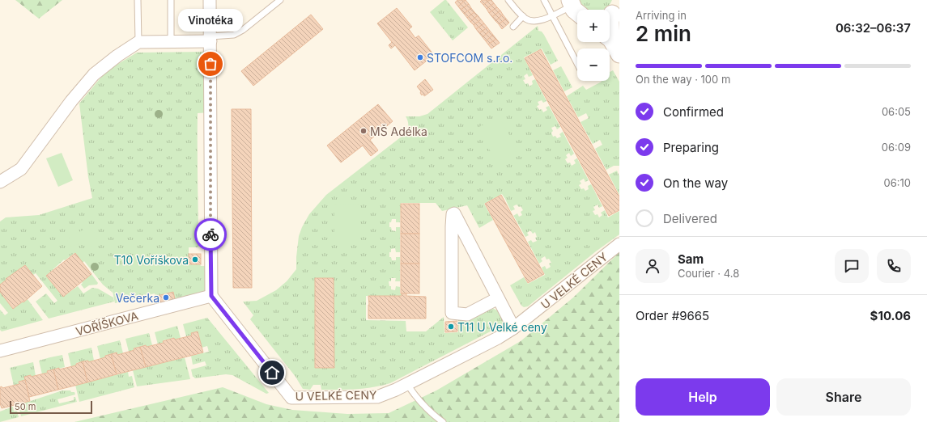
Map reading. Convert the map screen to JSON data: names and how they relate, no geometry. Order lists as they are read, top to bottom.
{
  "streets": {
    "street": ["U VELKÉ CENY", "VOŘÍŠKOVA"]
  },
  "crossings": [
    ["U VELKÉ CENY", "VOŘÍŠKOVA"]
  ],
  "places": [
    "STOFCOM s.r.o.",
    "Vinotéka",
    "MŠ Adélka",
    "T10 Voříškova",
    "Večerka",
    "T11 U Velké ceny"
  ],
  "scale_bar": "50 m",
  "page": {
    "heading": ["2 min", "Arriving in", "06:32–06:37"],
    "panel": [
      "Sam",
      "Courier · 4.8",
      "Order #9665",
      "$10.06"
    ],
    "bubble": "Vinotéka",
    "map_buttons": ["+", "−"],
    "bar": "On the way · 100 m",
    "list": [
      ["Confirmed", "06:05"],
      ["Preparing", "06:09"],
      ["On the way", "06:10"],
      "Delivered"
    ],
    "buttons": ["Help", "Share"],
    "scale": "50 m"
  }
}
